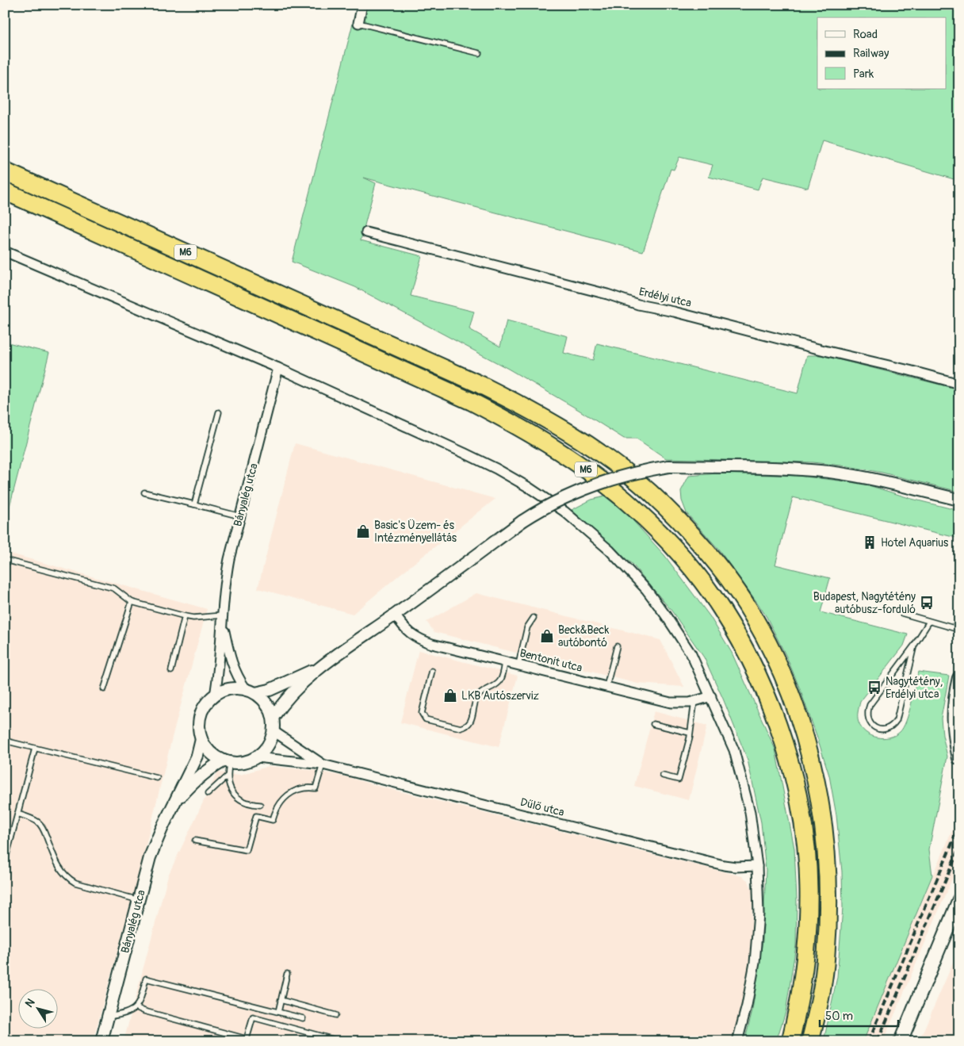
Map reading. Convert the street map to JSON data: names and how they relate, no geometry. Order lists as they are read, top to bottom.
{
  "streets": {
    "highway": ["M6"],
    "street": [
      "Erdélyi utca",
      "Bányalég utca",
      "Bentonit utca",
      "Dűlő utca"
    ]
  },
  "crossings": [
    ["Bányalég utca", "Dűlő utca"]
  ],
  "places": {
    "shop": ["Basic's Üzem- és Intézményellátás", "Beck&Beck autóbontó", "LKB Autószerviz"],
    "building": ["Hotel Aquarius"],
    "bus stop": ["Budapest, Nagytétény autóbusz-forduló", "Nagytétény, Erdélyi utca"]
  },
  "legend": ["Road", "Railway", "Park"],
  "scale_bar": "50 m",
  "north": "top left"
}
